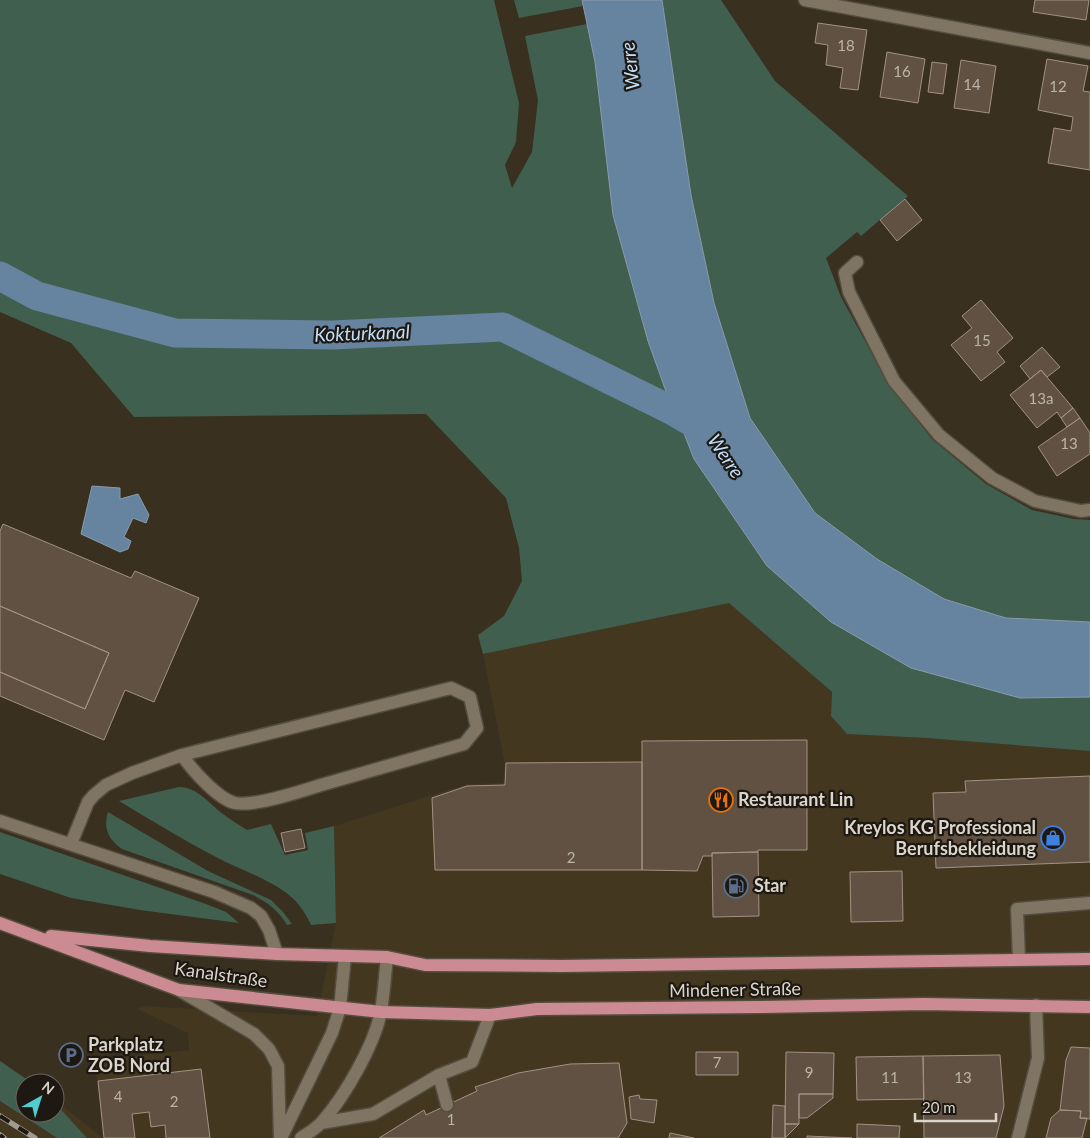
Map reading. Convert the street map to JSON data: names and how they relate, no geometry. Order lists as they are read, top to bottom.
{
  "streets": {
    "main road": ["Kanalstraße", "Mindener Straße"]
  },
  "crossings": [
    ["Kanalstraße", "Mindener Straße"]
  ],
  "water": ["Werre", "Kokturkanal"],
  "places": {
    "restaurant": ["Restaurant Lin"],
    "shop": ["Kreylos KG Professional Berufsbekleidung"],
    "fuel station": ["Star"],
    "parking": ["Parkplatz ZOB Nord"]
  },
  "house_numbers": [
    "18",
    "16",
    "14",
    "12",
    "15",
    "13a",
    "13",
    "2",
    "7",
    "9",
    "11",
    "13",
    "4",
    "2",
    "1"
  ],
  "scale_bar": "20 m",
  "north": "top right"
}
